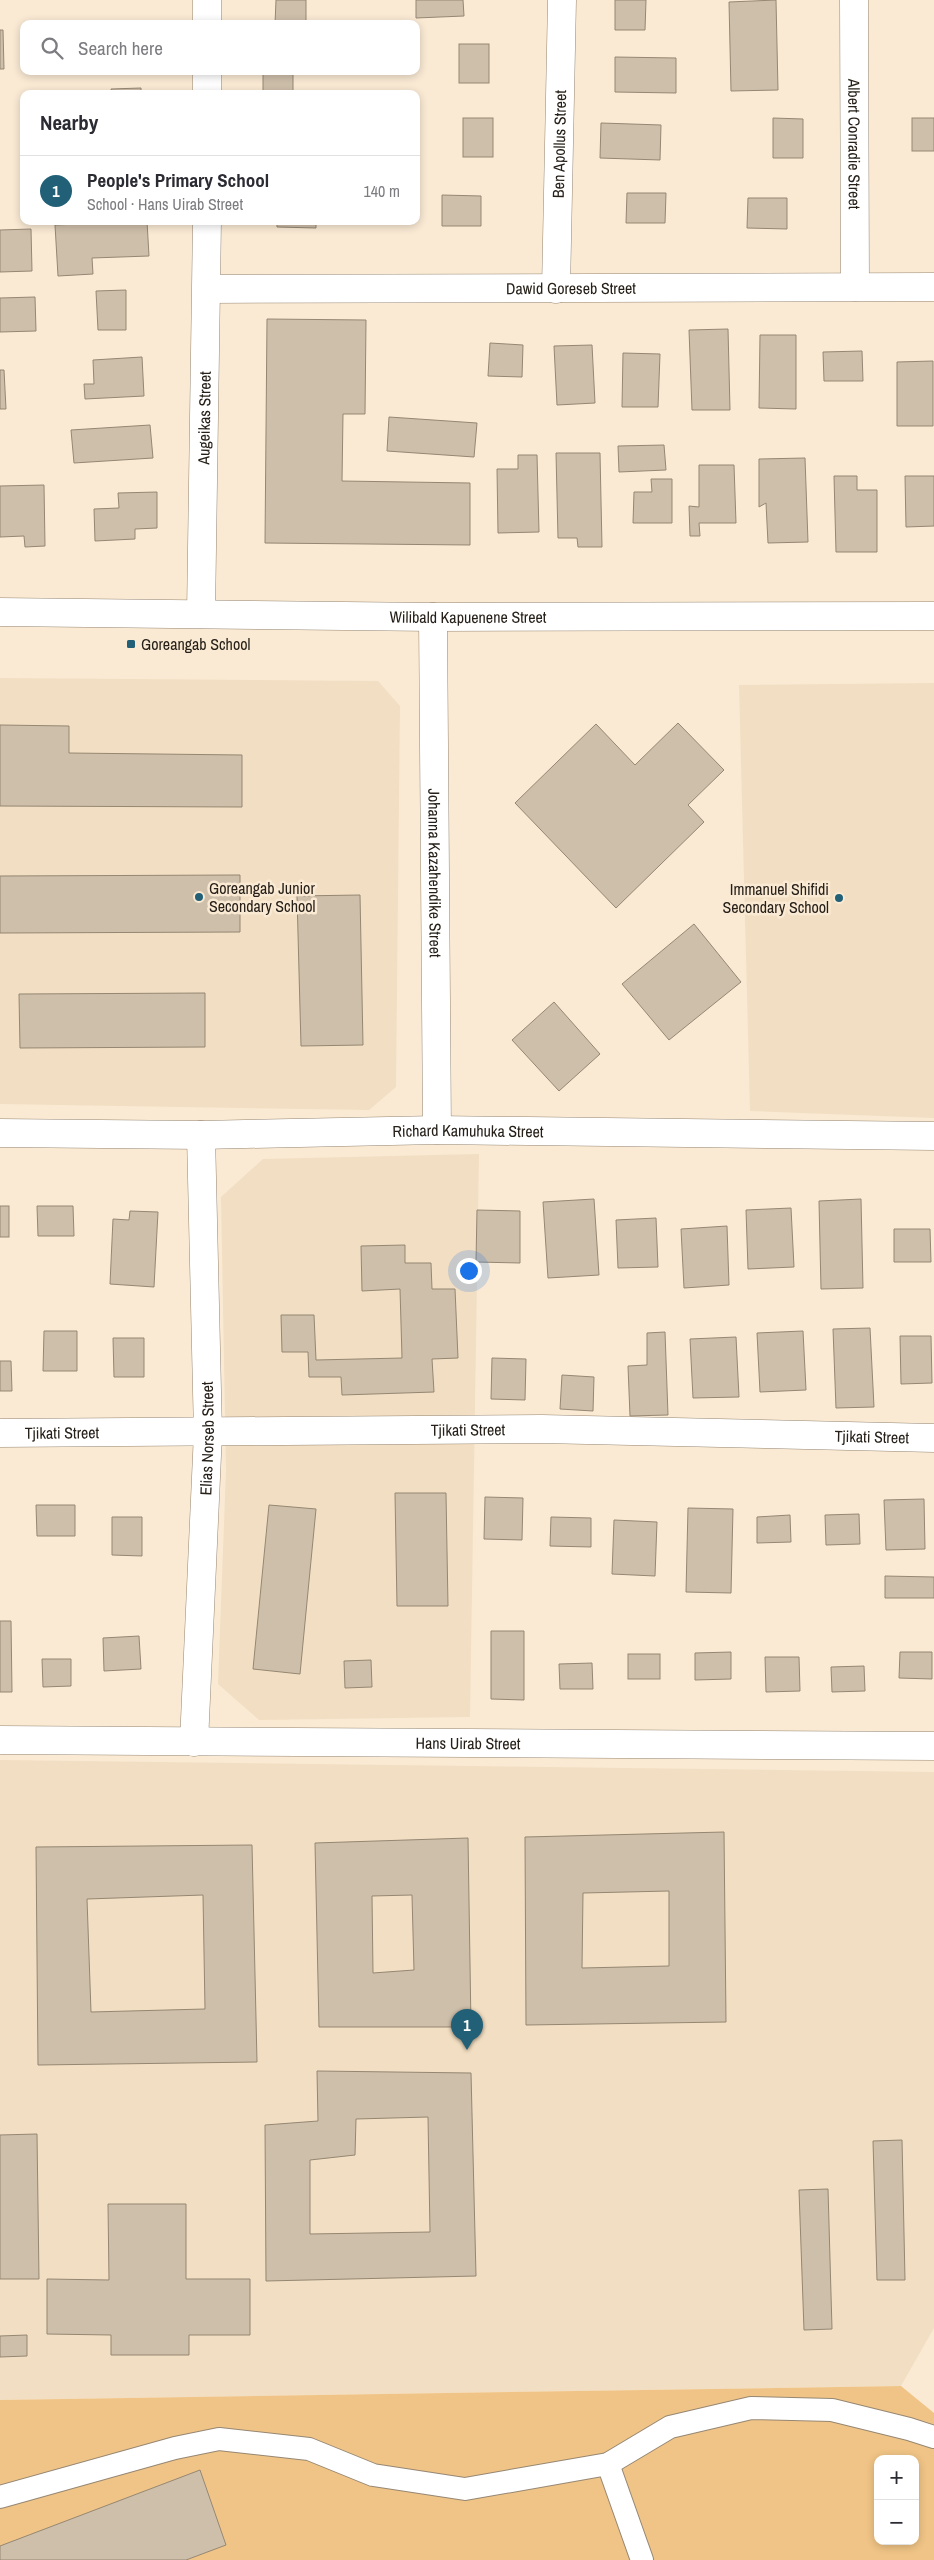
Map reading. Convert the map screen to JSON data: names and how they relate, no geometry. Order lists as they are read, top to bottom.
{
  "streets": {
    "street": [
      "Albert Conradie Street",
      "Ben Apollus Street",
      "Dawid Goreseb Street",
      "Augeikas Street",
      "Wilibald Kapuenene Street",
      "Johanna Kazahendike Street",
      "Richard Kamuhuka Street",
      "Tjikati Street",
      "Elias Norseb Street",
      "Hans Uirab Street"
    ]
  },
  "crossings": [
    ["Albert Conradie Street", "Dawid Goreseb Street"],
    ["Ben Apollus Street", "Dawid Goreseb Street"],
    ["Dawid Goreseb Street", "Augeikas Street"],
    ["Augeikas Street", "Wilibald Kapuenene Street"],
    ["Wilibald Kapuenene Street", "Johanna Kazahendike Street"],
    ["Johanna Kazahendike Street", "Richard Kamuhuka Street"],
    ["Richard Kamuhuka Street", "Elias Norseb Street"],
    ["Tjikati Street", "Elias Norseb Street"],
    ["Elias Norseb Street", "Hans Uirab Street"]
  ],
  "places": {
    "transit": ["Goreangab School"],
    "other": ["Goreangab Junior Secondary School", "Immanuel Shifidi Secondary School"]
  },
  "page": {
    "search": "Search here",
    "heading": "Nearby",
    "list": [
      {
        "mark": "1",
        "name": "People's Primary School",
        "note": "School · Hans Uirab Street",
        "value": "140 m"
      }
    ],
    "pins": "1",
    "map_buttons": ["+", "−"]
  }
}
